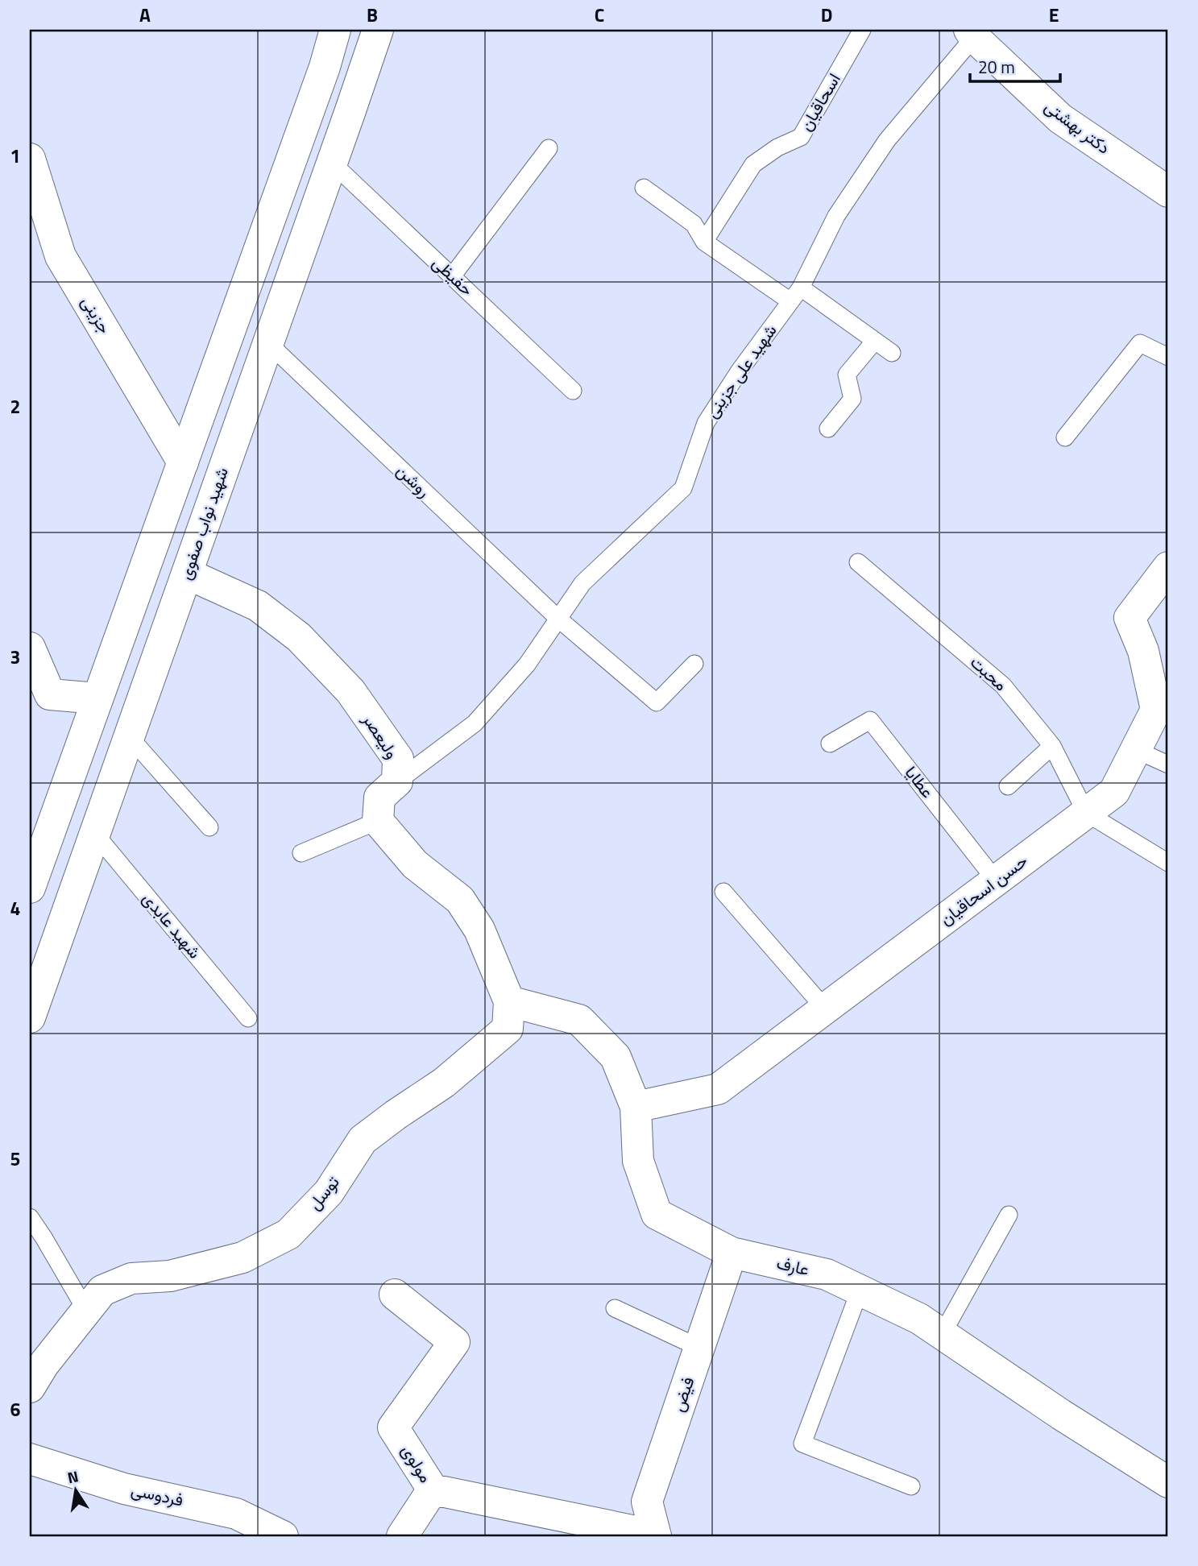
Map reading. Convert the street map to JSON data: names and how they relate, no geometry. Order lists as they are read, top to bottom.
{
  "streets": {
    "street": [
      "دکتر بهشتی",
      "جزینی",
      "شهید نواب صفوی",
      "ولیعصر",
      "حسن اسحاقیان",
      "توسل",
      "عارف",
      "فیض",
      "مولوی",
      "فردوسی"
    ],
    "lane": [
      "اسحاقیان",
      "حفیظی",
      "شهید علی جزینی",
      "روشن",
      "محبت",
      "عطایا",
      "شهید عابدی"
    ]
  },
  "crossings": [
    ["دکتر بهشتی", "شهید علی جزینی"],
    ["حفیظی", "شهید نواب صفوی"],
    ["شهید علی جزینی", "روشن"],
    ["شهید علی جزینی", "ولیعصر"],
    ["روشن", "شهید نواب صفوی"],
    ["شهید نواب صفوی", "ولیعصر"],
    ["شهید نواب صفوی", "شهید عابدی"],
    ["محبت", "حسن اسحاقیان"],
    ["عطایا", "حسن اسحاقیان"],
    ["حسن اسحاقیان", "عارف"],
    ["توسل", "عارف"],
    ["عارف", "فیض"],
    ["فیض", "مولوی"]
  ],
  "scale_bar": "20 m",
  "north": "top",
  "grid": {
    "columns": [
      "A",
      "B",
      "C",
      "D",
      "E"
    ],
    "rows": [
      "1",
      "2",
      "3",
      "4",
      "5",
      "6"
    ]
  }
}
